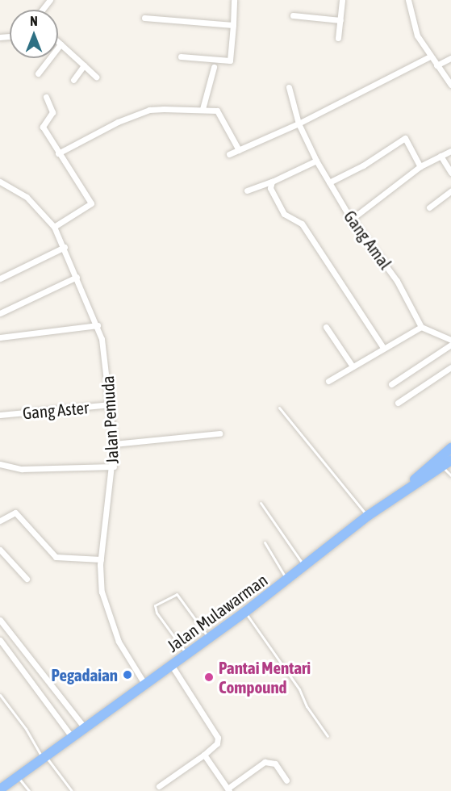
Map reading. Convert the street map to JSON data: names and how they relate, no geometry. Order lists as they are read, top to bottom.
{
  "streets": {
    "highway": ["Jalan Mulawarman"],
    "street": ["Gang Amal", "Gang Aster", "Jalan Pemuda"]
  },
  "crossings": [
    ["Gang Aster", "Jalan Pemuda"],
    ["Jalan Pemuda", "Jalan Mulawarman"]
  ],
  "places": ["Pegadaian", "Pantai Mentari Compound"],
  "north": "top"
}
